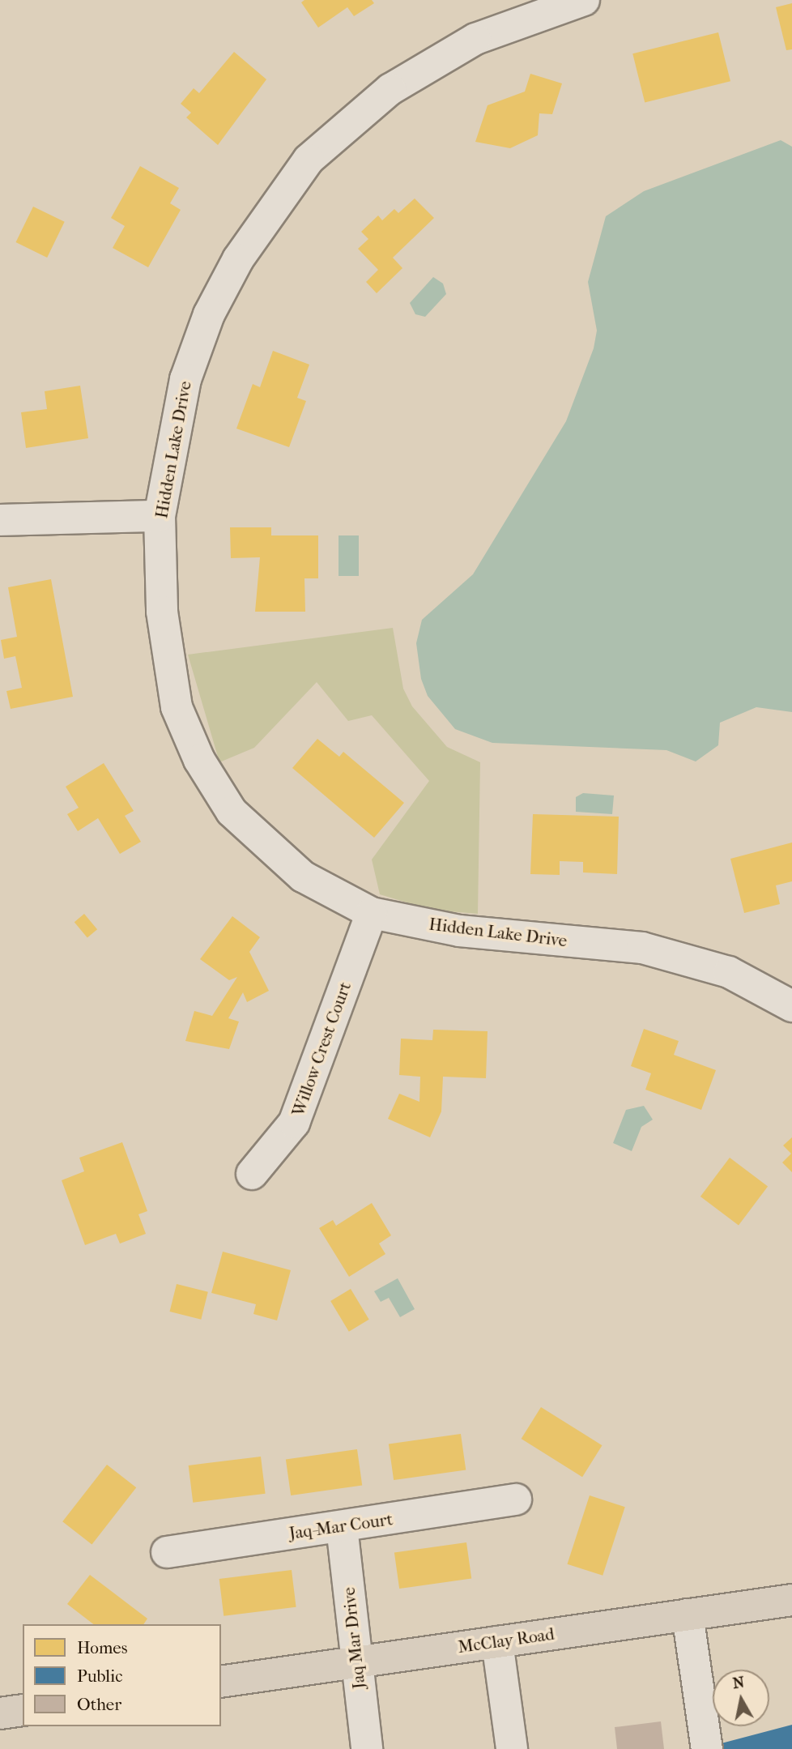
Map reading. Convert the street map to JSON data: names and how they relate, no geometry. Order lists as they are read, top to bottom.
{
  "streets": {
    "main road": ["McClay Road"],
    "street": [
      "Hidden Lake Drive",
      "Willow Crest Court",
      "Jaq-Mar Court",
      "Jaq Mar Drive"
    ]
  },
  "crossings": [
    ["Hidden Lake Drive", "Willow Crest Court"],
    ["Jaq-Mar Court", "Jaq Mar Drive"],
    ["Jaq Mar Drive", "McClay Road"]
  ],
  "legend": ["Homes", "Public", "Other"],
  "north": "top"
}
